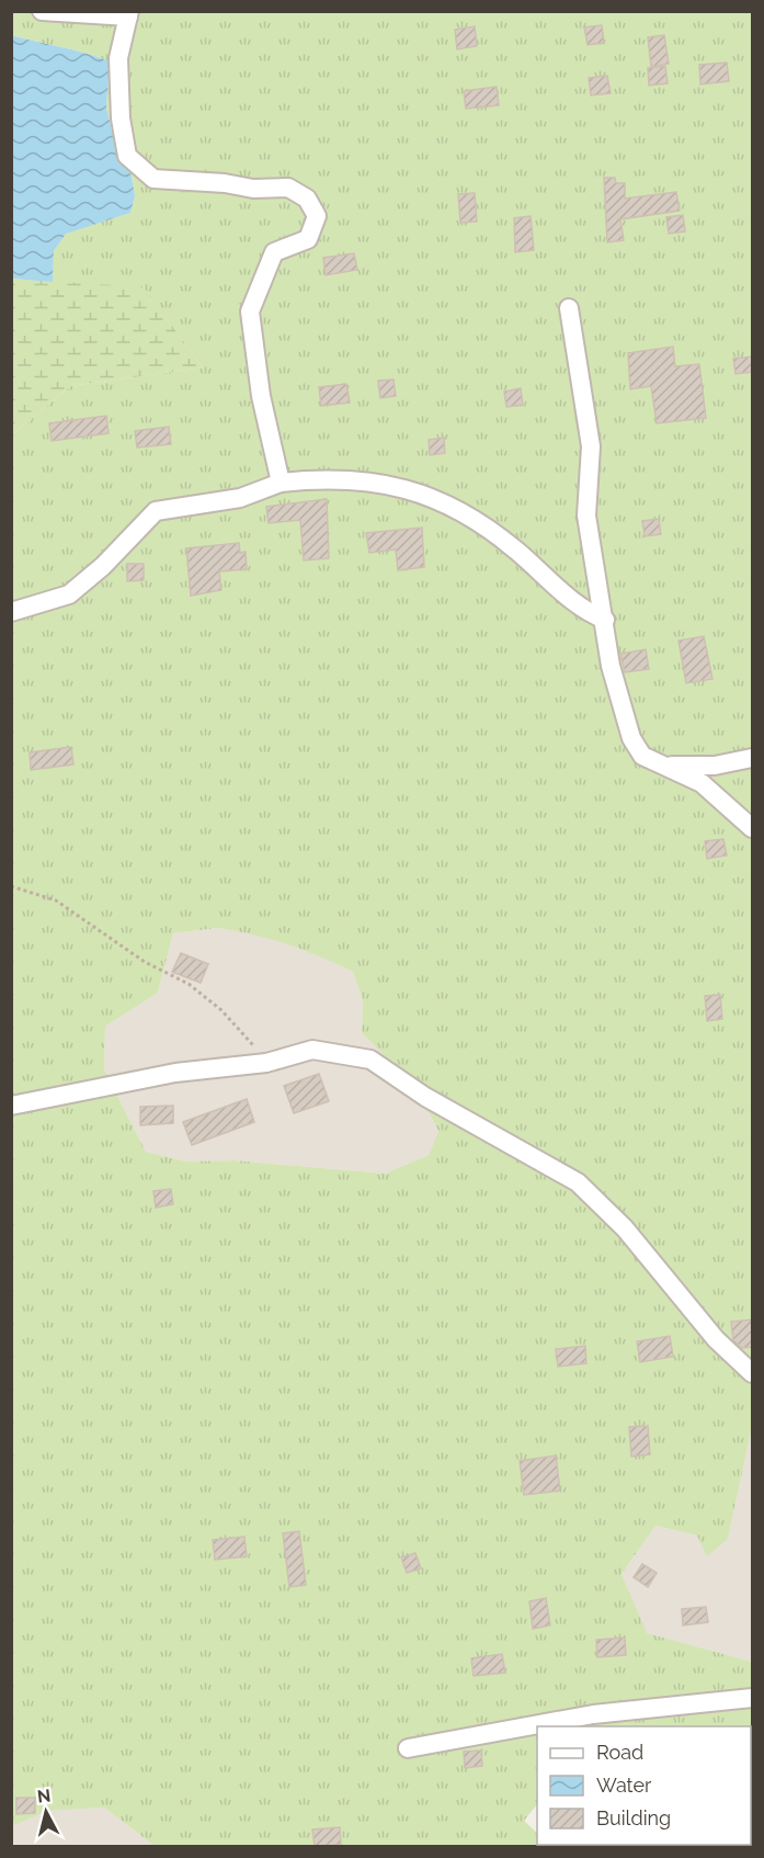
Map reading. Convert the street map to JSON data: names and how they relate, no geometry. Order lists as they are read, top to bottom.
{
  "legend": ["Road", "Water", "Building"],
  "north": "top"
}
